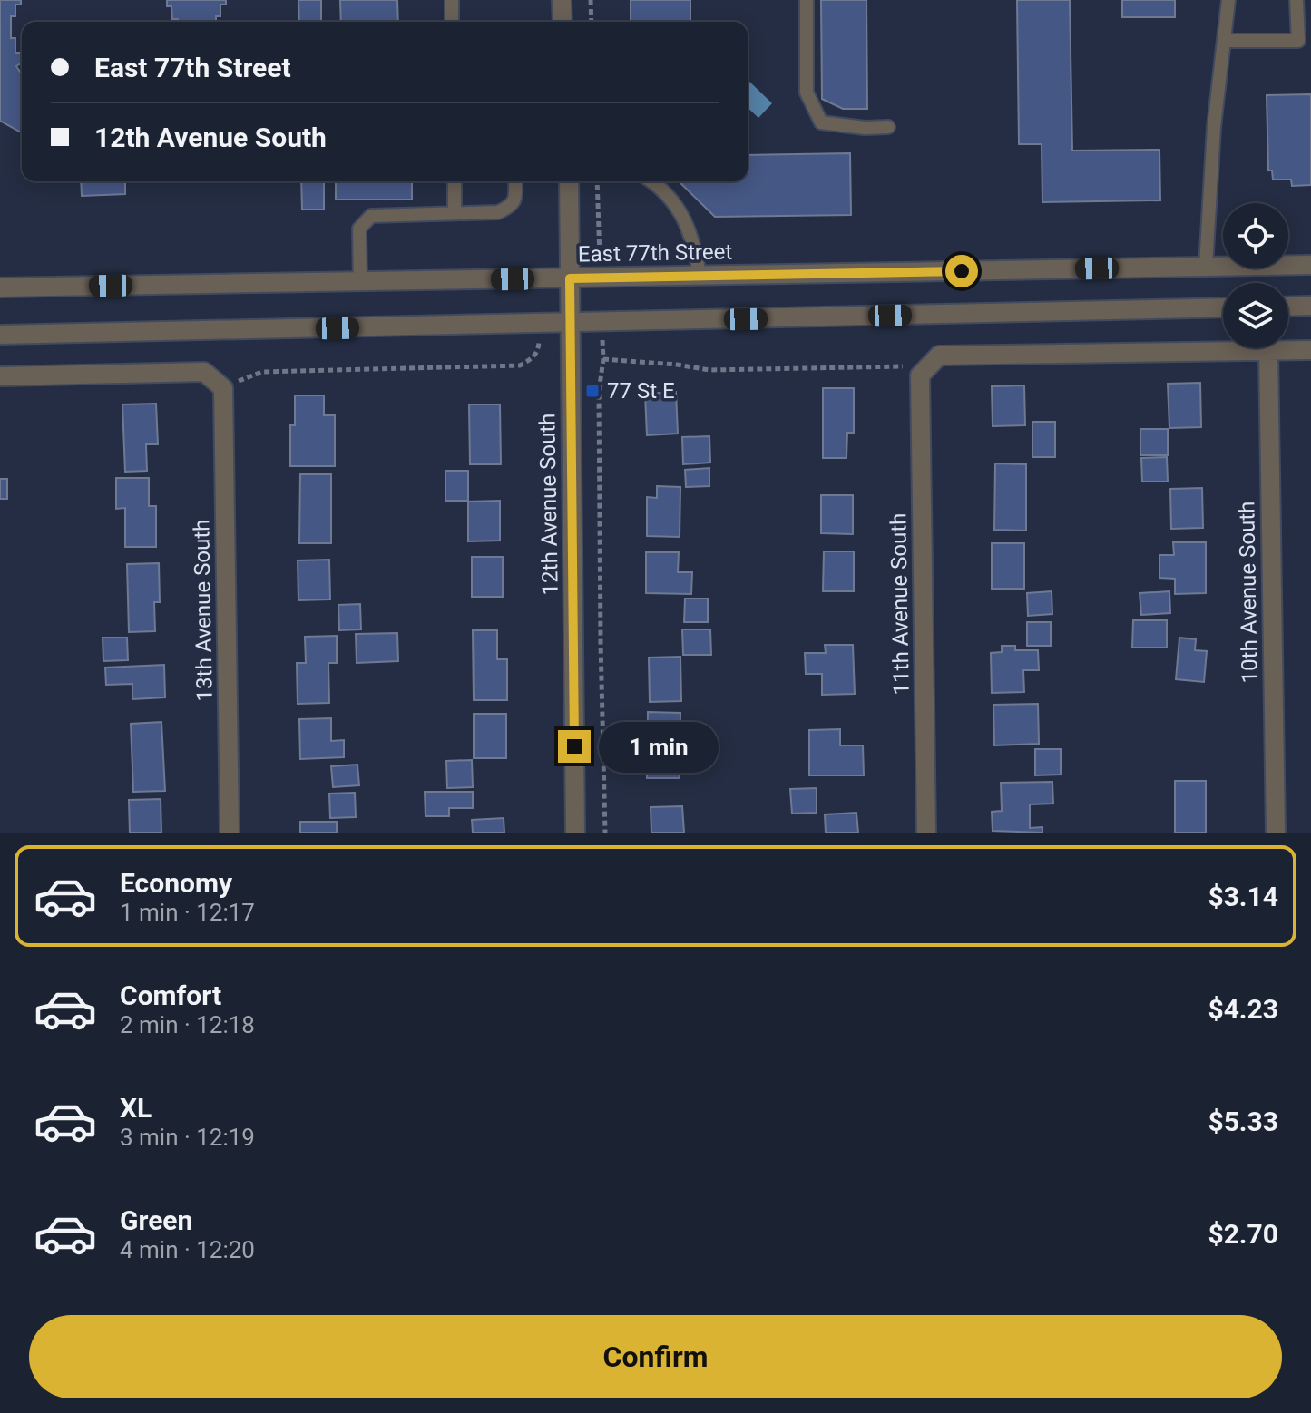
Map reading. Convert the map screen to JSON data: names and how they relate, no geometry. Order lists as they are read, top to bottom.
{
  "streets": {
    "street": [
      "East 77th Street",
      "12th Avenue South",
      "10th Avenue South",
      "11th Avenue South",
      "13th Avenue South"
    ]
  },
  "crossings": [
    ["East 77th Street", "12th Avenue South"]
  ],
  "places": {
    "transit": ["77 St E"]
  },
  "page": {
    "banner": ["East 77th Street", "12th Avenue South"],
    "bubble": "1 min",
    "list": [
      {
        "name": "Economy",
        "note": "1 min · 12:17",
        "value": "$3.14"
      },
      {
        "name": "Comfort",
        "note": "2 min · 12:18",
        "value": "$4.23"
      },
      {
        "name": "XL",
        "note": "3 min · 12:19",
        "value": "$5.33"
      },
      {
        "name": "Green",
        "note": "4 min · 12:20",
        "value": "$2.70"
      }
    ],
    "buttons": "Confirm"
  }
}
